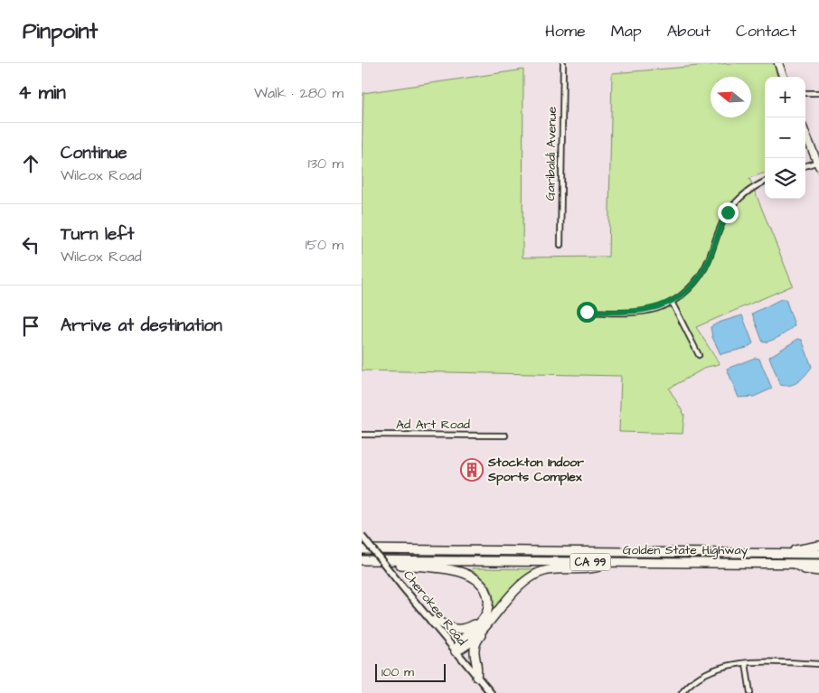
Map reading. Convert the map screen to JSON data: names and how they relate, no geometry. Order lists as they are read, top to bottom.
{
  "streets": {
    "highway": ["Golden State Highway", "CA 99"],
    "street": ["Garibaldi Avenue", "Ad Art Road", "Cherokee Road"]
  },
  "places": {
    "building": ["Stockton Indoor Sports Complex"]
  },
  "scale_bar": "100 m",
  "north": "left",
  "page": {
    "header": "Pinpoint",
    "nav": [
      "Home",
      "Map",
      "About",
      "Contact"
    ],
    "heading": ["4 min", "Walk · 280 m"],
    "map_buttons": ["+", "−"],
    "list": [
      ["Continue", "Wilcox Road", "130 m"],
      ["Turn left", "Wilcox Road", "150 m"],
      "Arrive at destination"
    ],
    "scale": "100 m"
  }
}
